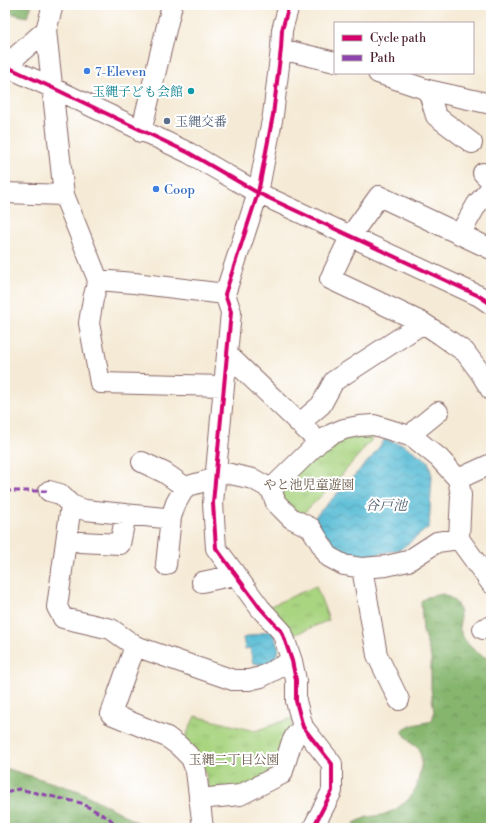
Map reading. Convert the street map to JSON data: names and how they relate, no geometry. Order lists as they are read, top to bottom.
{
  "water": ["谷戸池"],
  "parks": ["やと池児童遊園", "玉縄二丁目公園"],
  "places": [
    "7-Eleven",
    "玉縄子ども会館",
    "玉縄交番",
    "Coop"
  ],
  "legend": ["Cycle path", "Path"]
}
